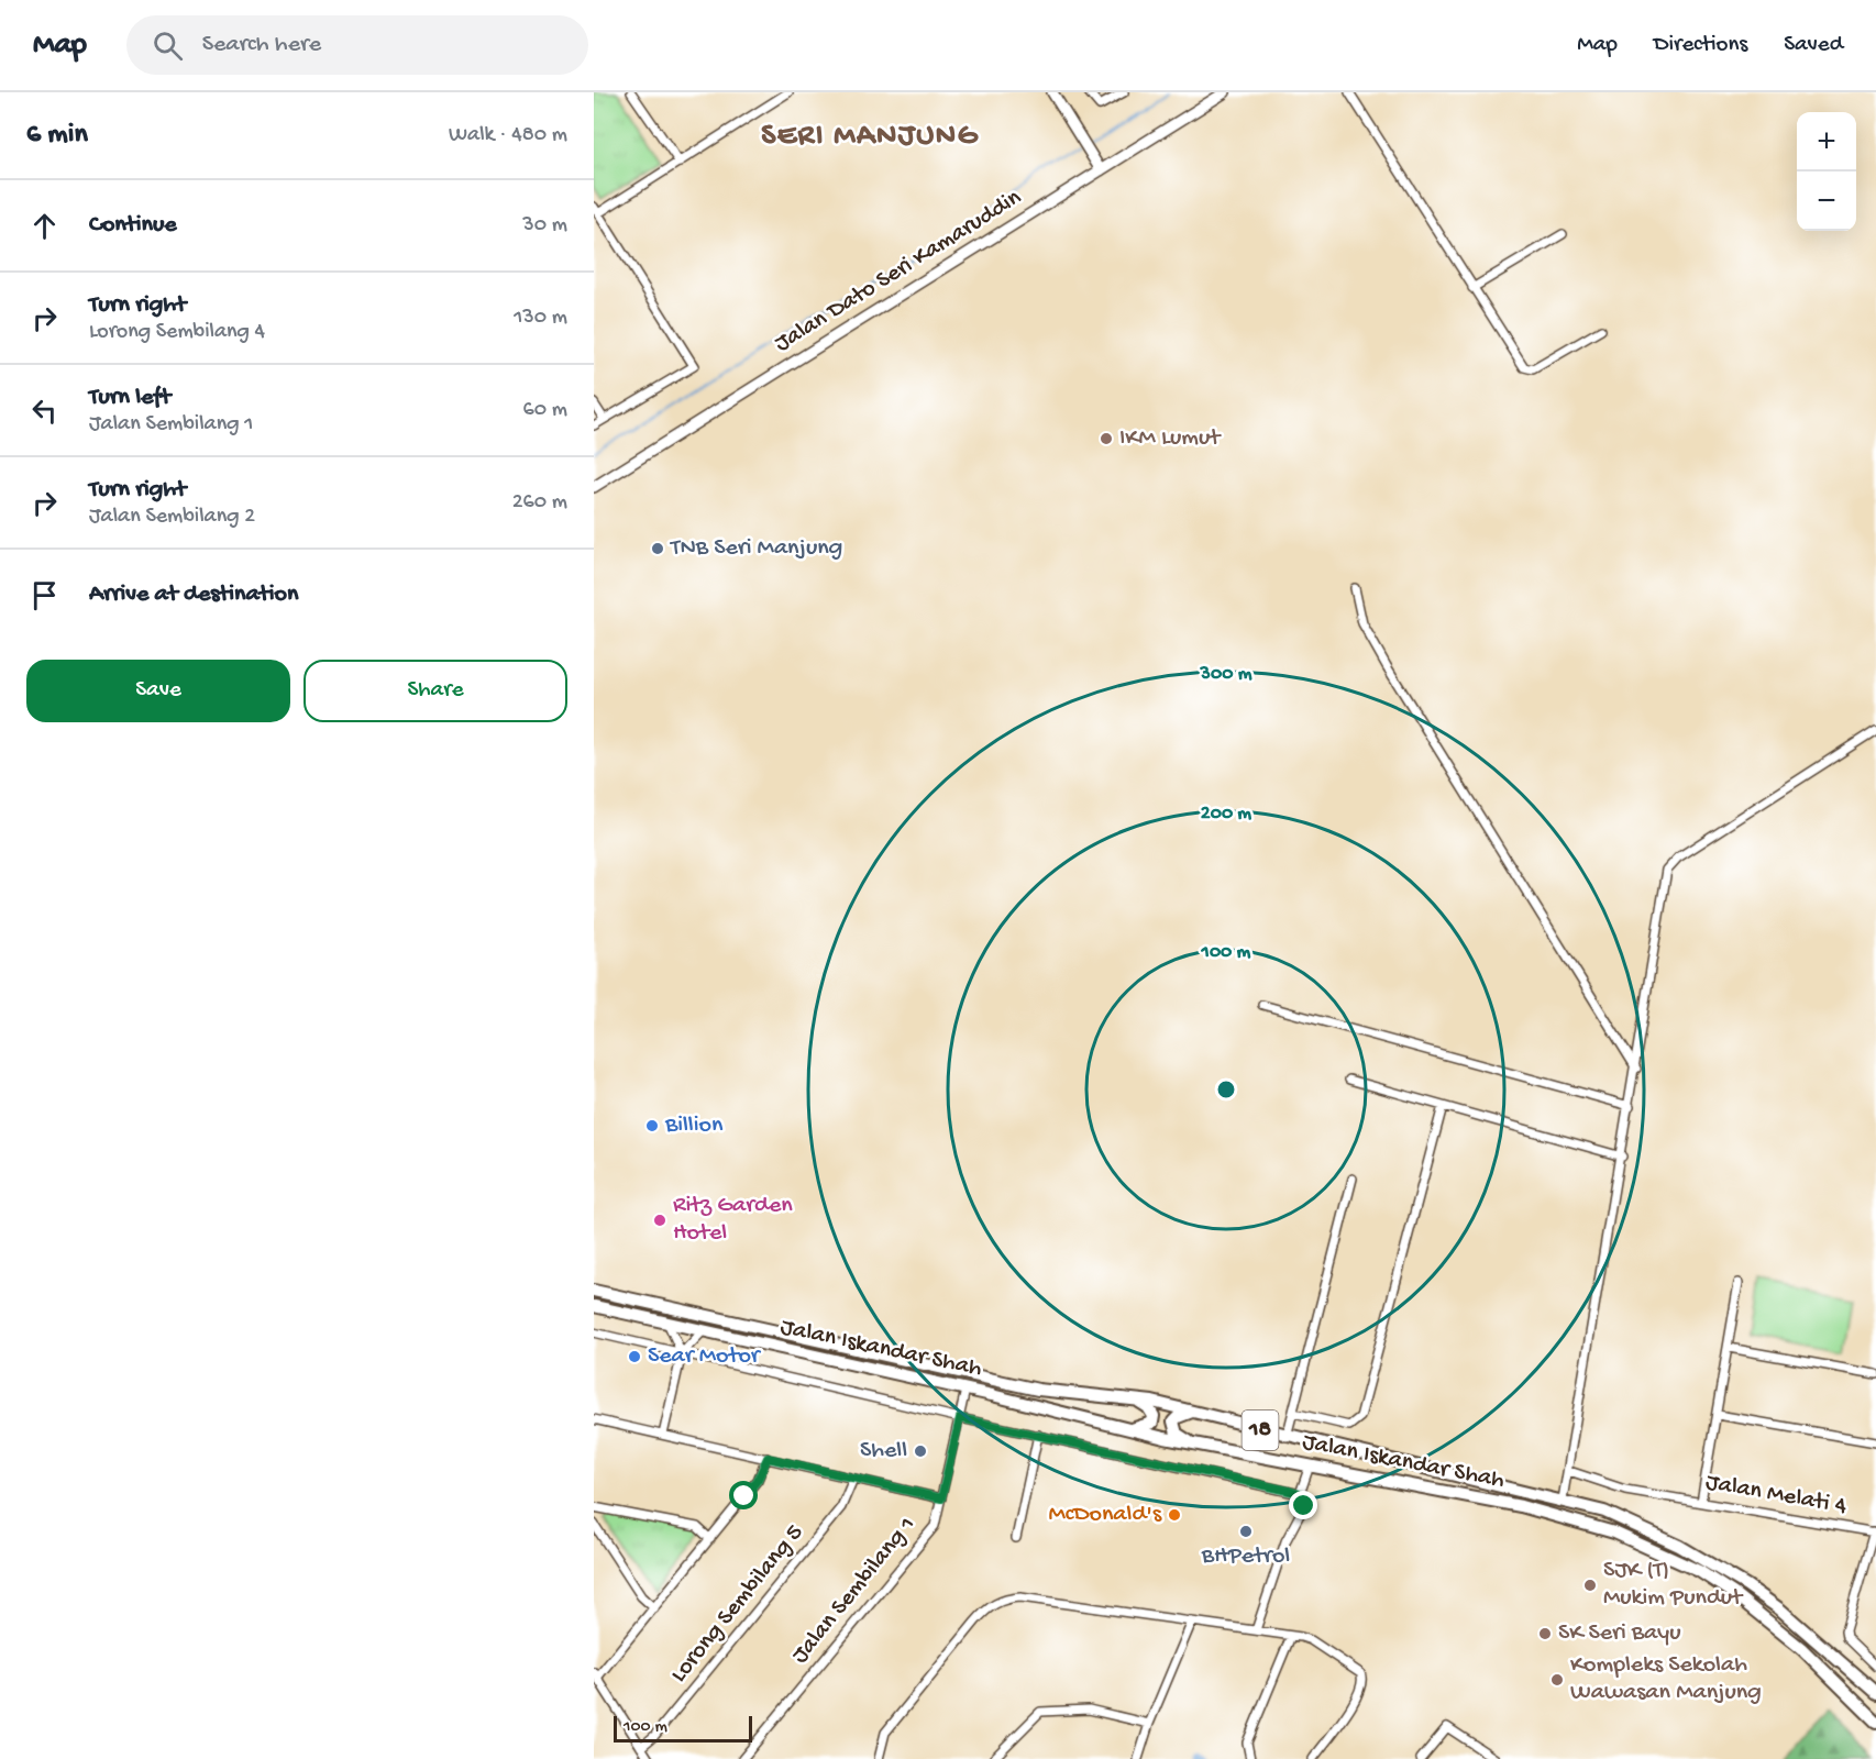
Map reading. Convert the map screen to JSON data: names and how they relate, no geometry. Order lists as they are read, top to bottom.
{
  "streets": {
    "main road": ["Jalan Iskandar Shah", "18"],
    "street": [
      "Jalan Dato Seri Kamaruddin",
      "Jalan Melati 4",
      "Jalan Sembilang 1",
      "Lorong Sembilang 5"
    ]
  },
  "crossings": [
    ["Jalan Iskandar Shah", "Jalan Sembilang 1"]
  ],
  "districts": ["SERI MANJUNG"],
  "places": [
    "IKM Lumut",
    "TNB Seri Manjung",
    "Billion",
    "Ritz Garden Hotel",
    "Sear Motor",
    "Shell",
    "McDonald's",
    "BHPetrol",
    "SJK (T) Mukim Pundut",
    "SK Seri Bayu",
    "Kompleks Sekolah Wawasan Manjung"
  ],
  "scale_bar": "100 m",
  "page": {
    "header": "Map",
    "search": "Search here",
    "nav": ["Map", "Directions", "Saved"],
    "heading": ["6 min", "Walk · 480 m"],
    "map_buttons": ["+", "−"],
    "list": [
      ["Continue", "30 m"],
      ["Turn right", "Lorong Sembilang 4", "130 m"],
      ["Turn left", "Jalan Sembilang 1", "60 m"],
      ["Turn right", "Jalan Sembilang 2", "260 m"],
      "Arrive at destination"
    ],
    "buttons": ["Save", "Share"],
    "scale": "100 m"
  },
  "rings": ["300 m", "200 m", "100 m"]
}
